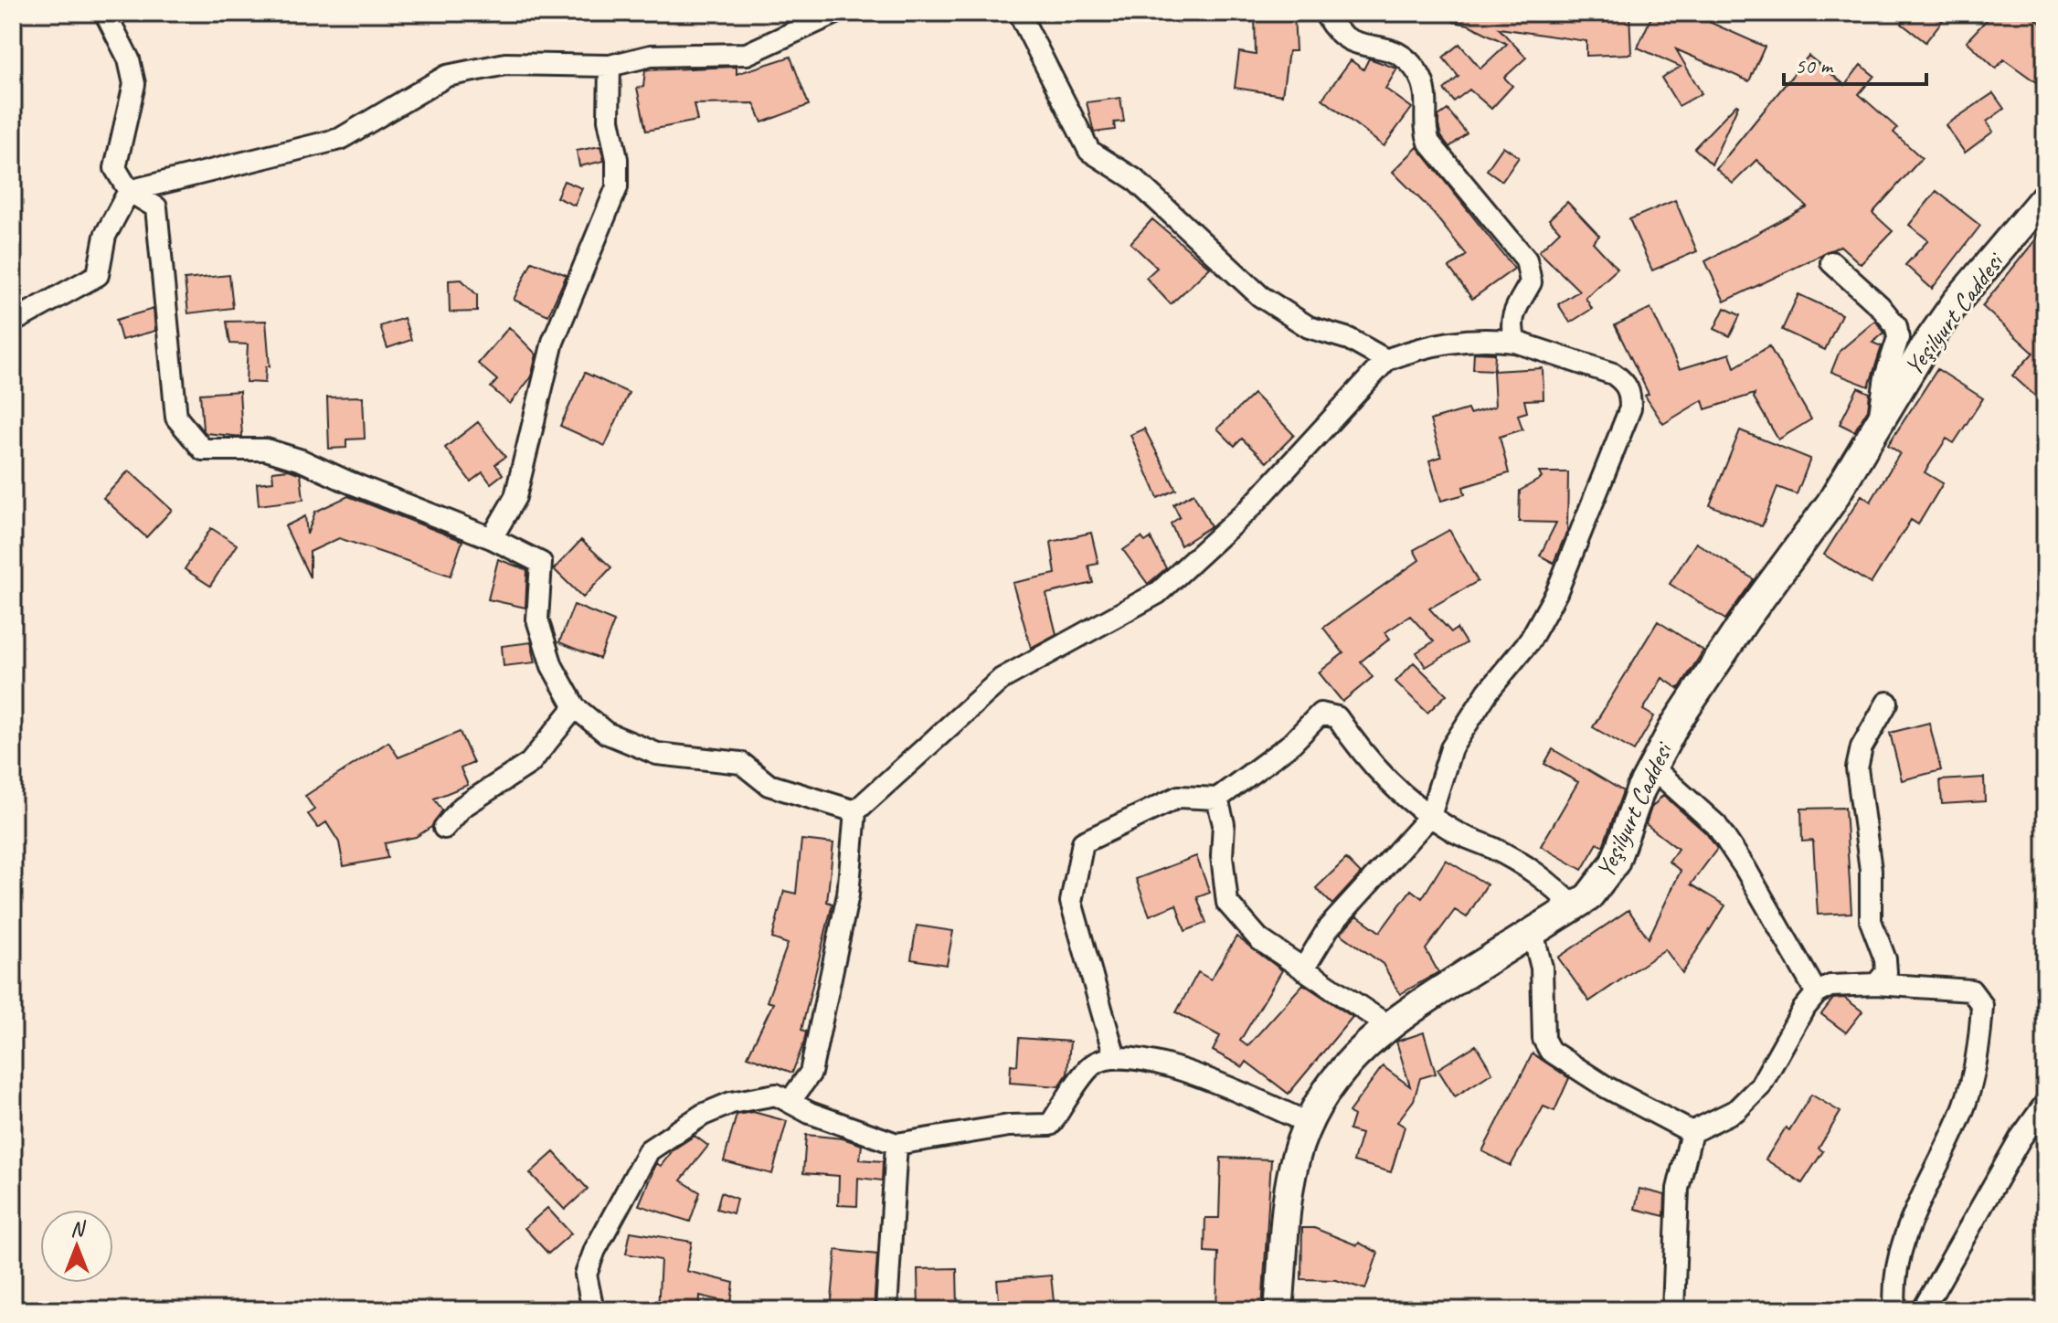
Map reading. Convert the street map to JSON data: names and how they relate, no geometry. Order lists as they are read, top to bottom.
{
  "streets": {
    "main road": ["Yeşilyurt Caddesi"]
  },
  "scale_bar": "50 m",
  "north": "top"
}
